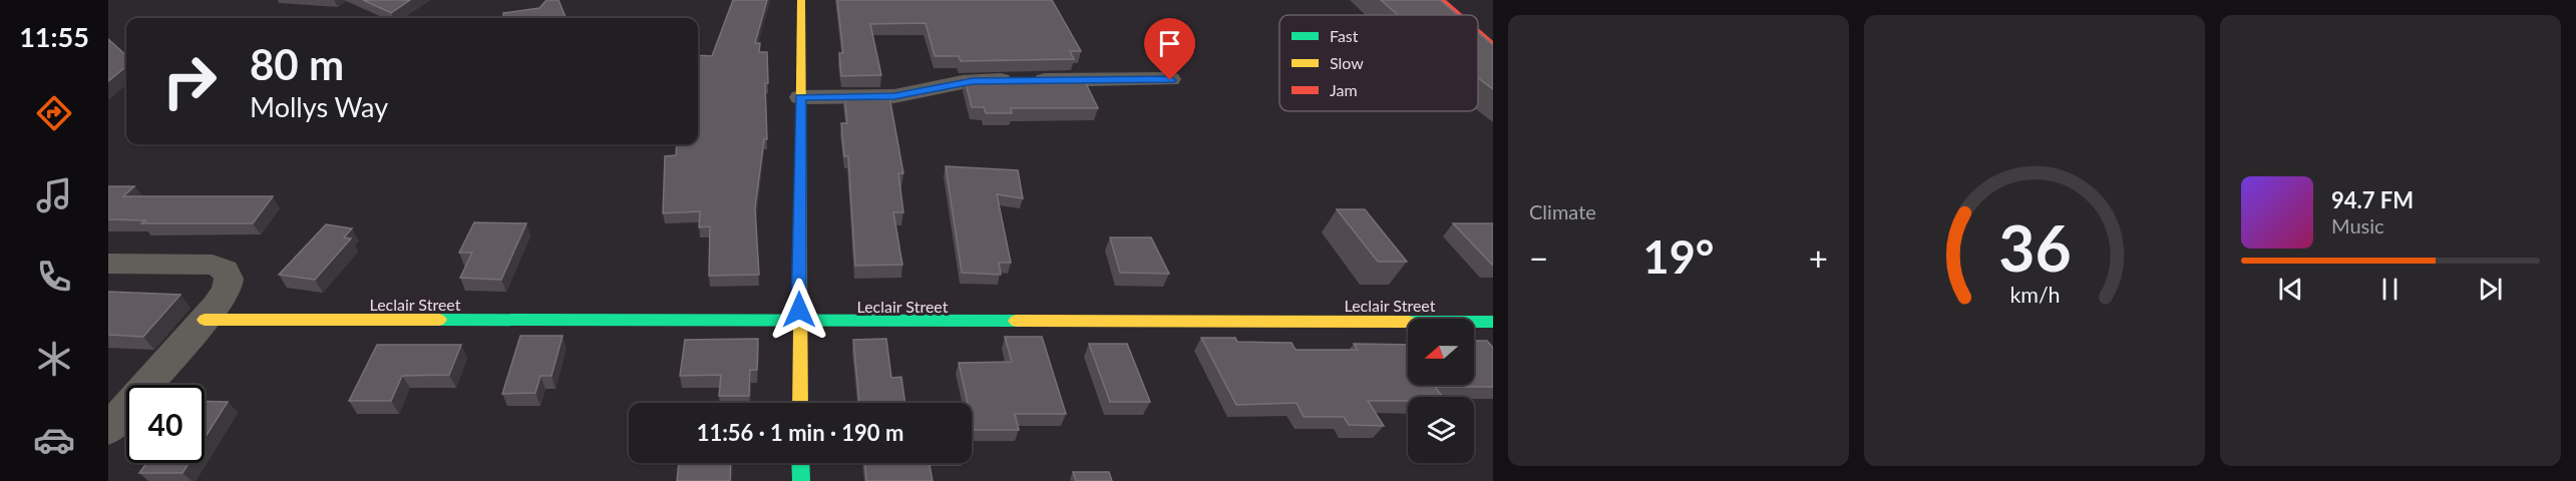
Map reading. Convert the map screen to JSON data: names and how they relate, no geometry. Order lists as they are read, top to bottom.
{
  "streets": {
    "street": ["Leclair Street"]
  },
  "legend": ["Fast", "Slow", "Jam"],
  "north": "left",
  "page": {
    "tabs": "11:55",
    "tile": "Climate",
    "turn": ["80 m", "Mollys Way"],
    "song": ["94.7 FM", "Music"],
    "heat": ["−", "19°", "+"],
    "limit": "40",
    "trip": "11:56 · 1 min · 190 m",
    "gauge": ["36", "km/h"]
  }
}
